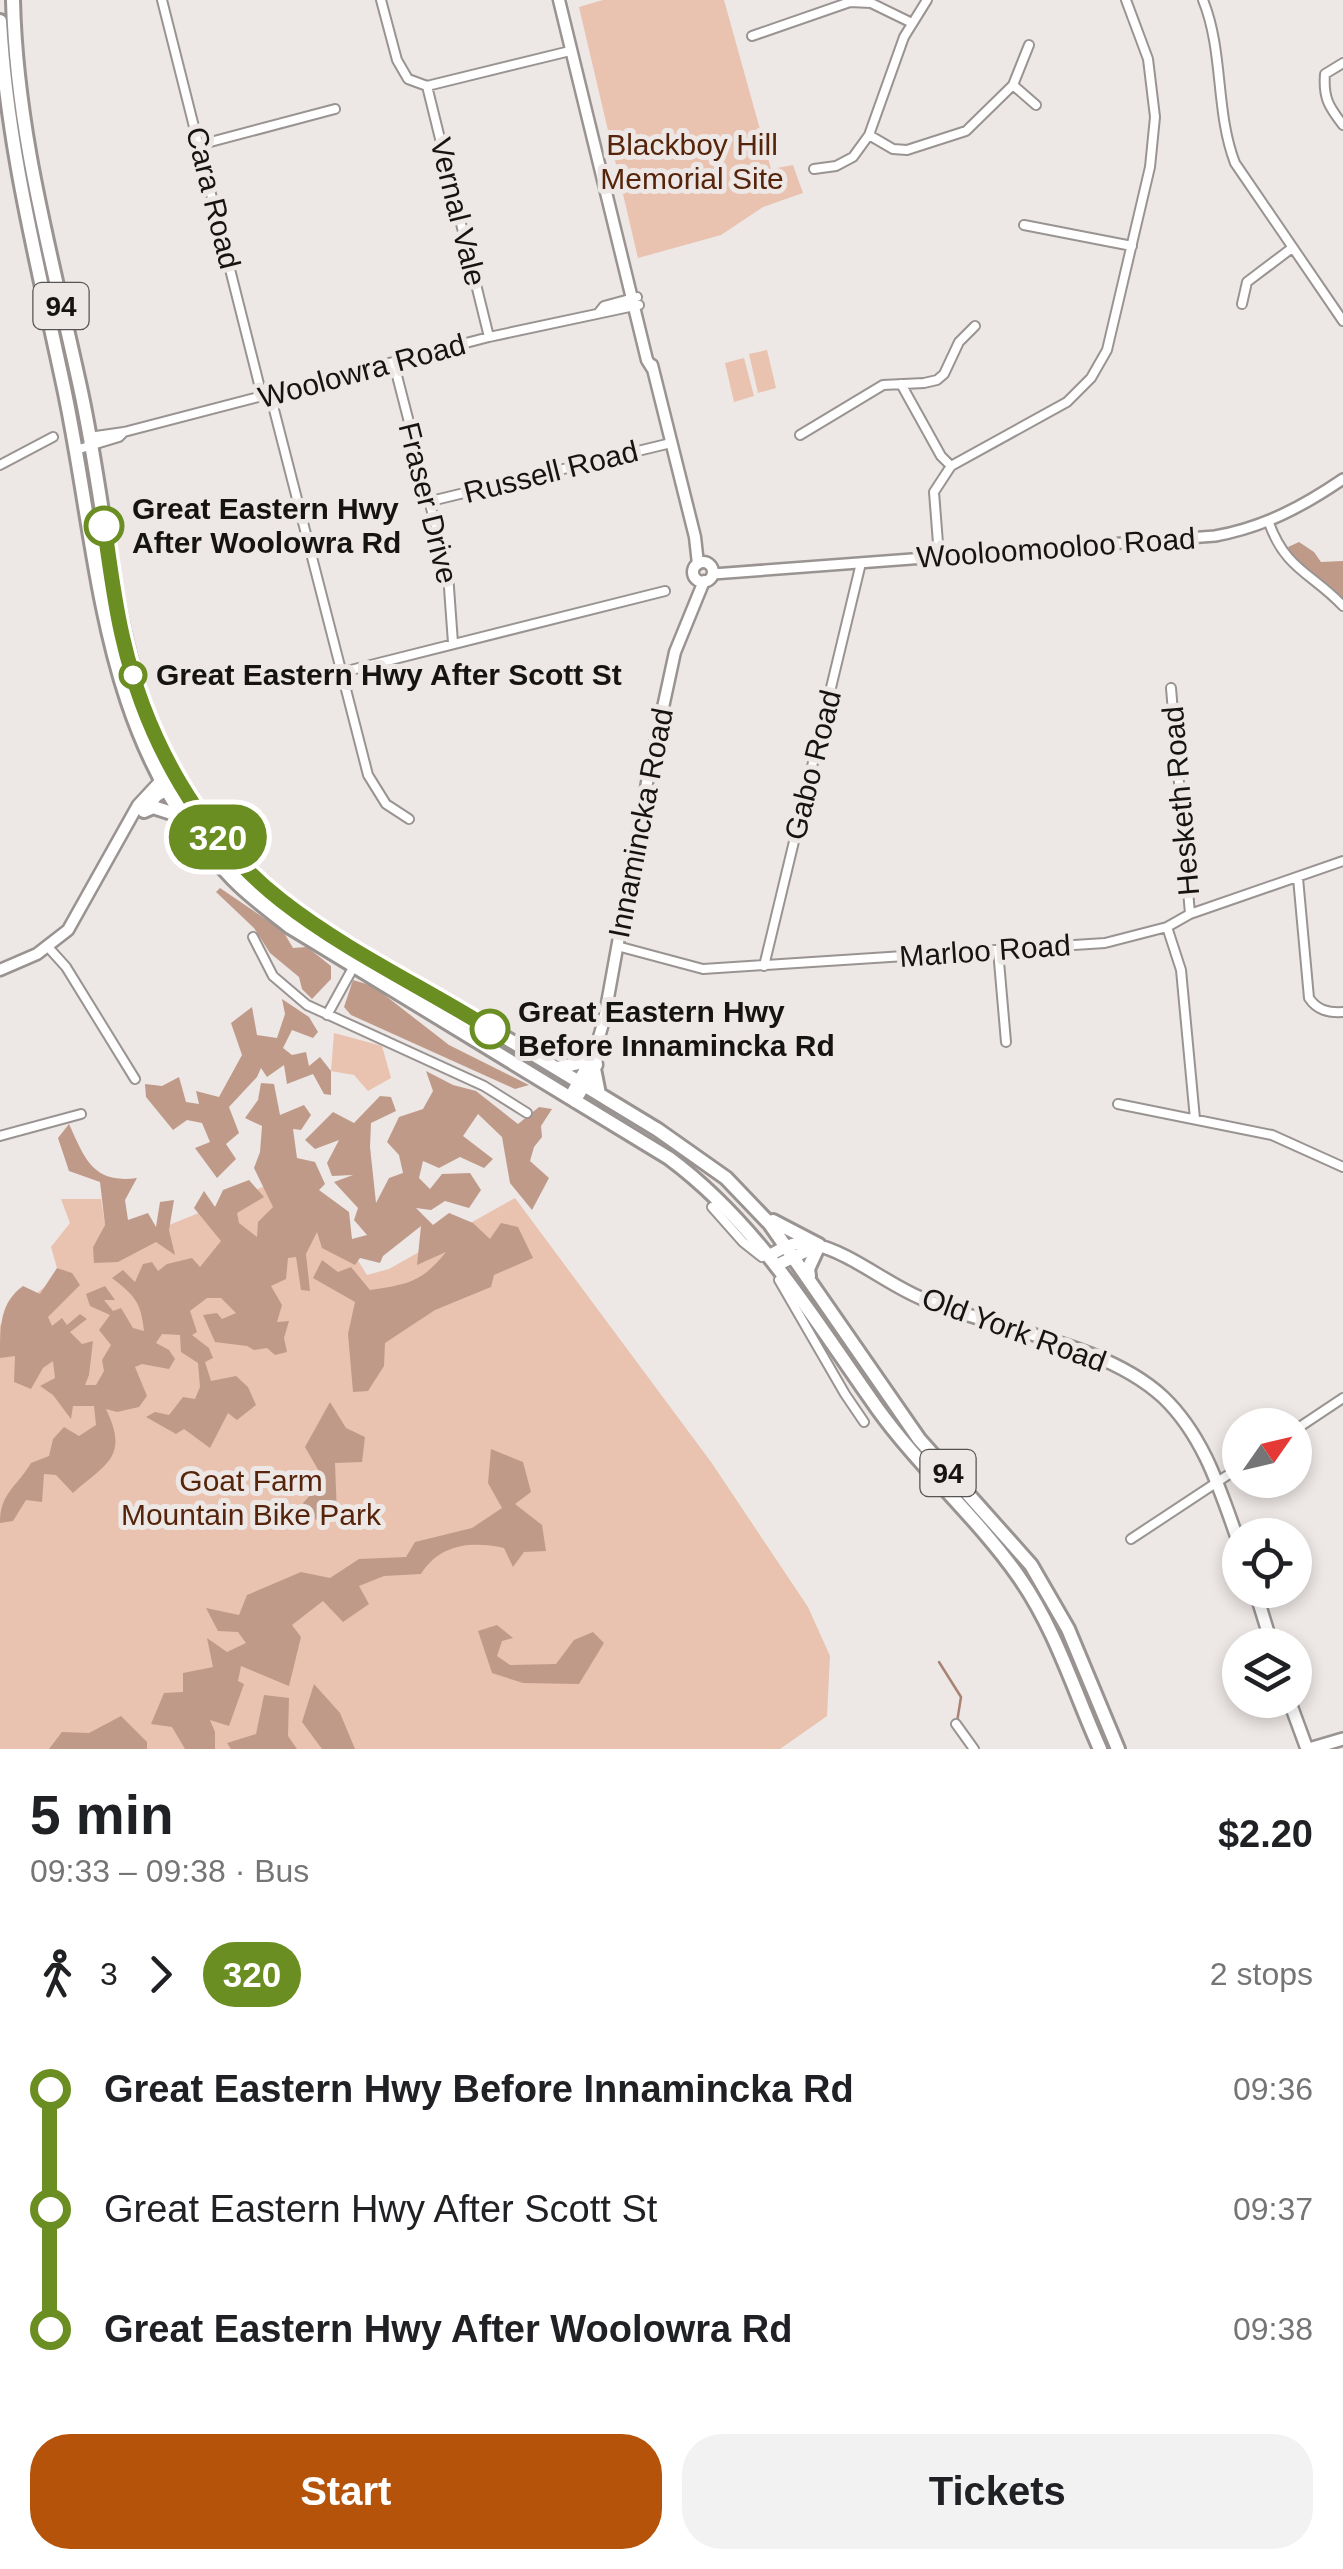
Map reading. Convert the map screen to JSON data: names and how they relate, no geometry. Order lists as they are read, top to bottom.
{
  "streets": {
    "highway": ["94"],
    "main road": ["Innamincka Road", "Old York Road"],
    "street": [
      "Cara Road",
      "Vernal Vale",
      "Woolowra Road",
      "Russell Road",
      "Fraser Drive",
      "Wooloomooloo Road",
      "Gabo Road",
      "Hesketh Road",
      "Marloo Road"
    ]
  },
  "crossings": [
    ["Cara Road", "Woolowra Road"],
    ["Vernal Vale", "Woolowra Road"],
    ["94", "Woolowra Road"],
    ["94", "Innamincka Road"],
    ["Woolowra Road", "Fraser Drive"],
    ["Woolowra Road", "Innamincka Road"],
    ["Russell Road", "Fraser Drive"],
    ["Russell Road", "Innamincka Road"],
    ["Wooloomooloo Road", "Gabo Road"],
    ["Wooloomooloo Road", "Innamincka Road"],
    ["Gabo Road", "Marloo Road"],
    ["Hesketh Road", "Marloo Road"],
    ["Innamincka Road", "Marloo Road"]
  ],
  "parks": ["Blackboy Hill Memorial Site", "Goat Farm Mountain Bike Park"],
  "places": ["Great Eastern Hwy After Woolowra Rd", "Great Eastern Hwy After Scott St", "Great Eastern Hwy Before Innamincka Rd"],
  "lines": ["bus line 320"],
  "north": "top right",
  "page": {
    "on_map": "320",
    "heading": ["5 min", "09:33 – 09:38 · Bus", "$2.20"],
    "legs": ["3", "320", "2 stops"],
    "list": [
      {
        "name": "Great Eastern Hwy Before Innamincka Rd",
        "value": "09:36"
      },
      {
        "name": "Great Eastern Hwy After Scott St",
        "value": "09:37"
      },
      {
        "name": "Great Eastern Hwy After Woolowra Rd",
        "value": "09:38"
      }
    ],
    "buttons": ["Start", "Tickets"]
  }
}
